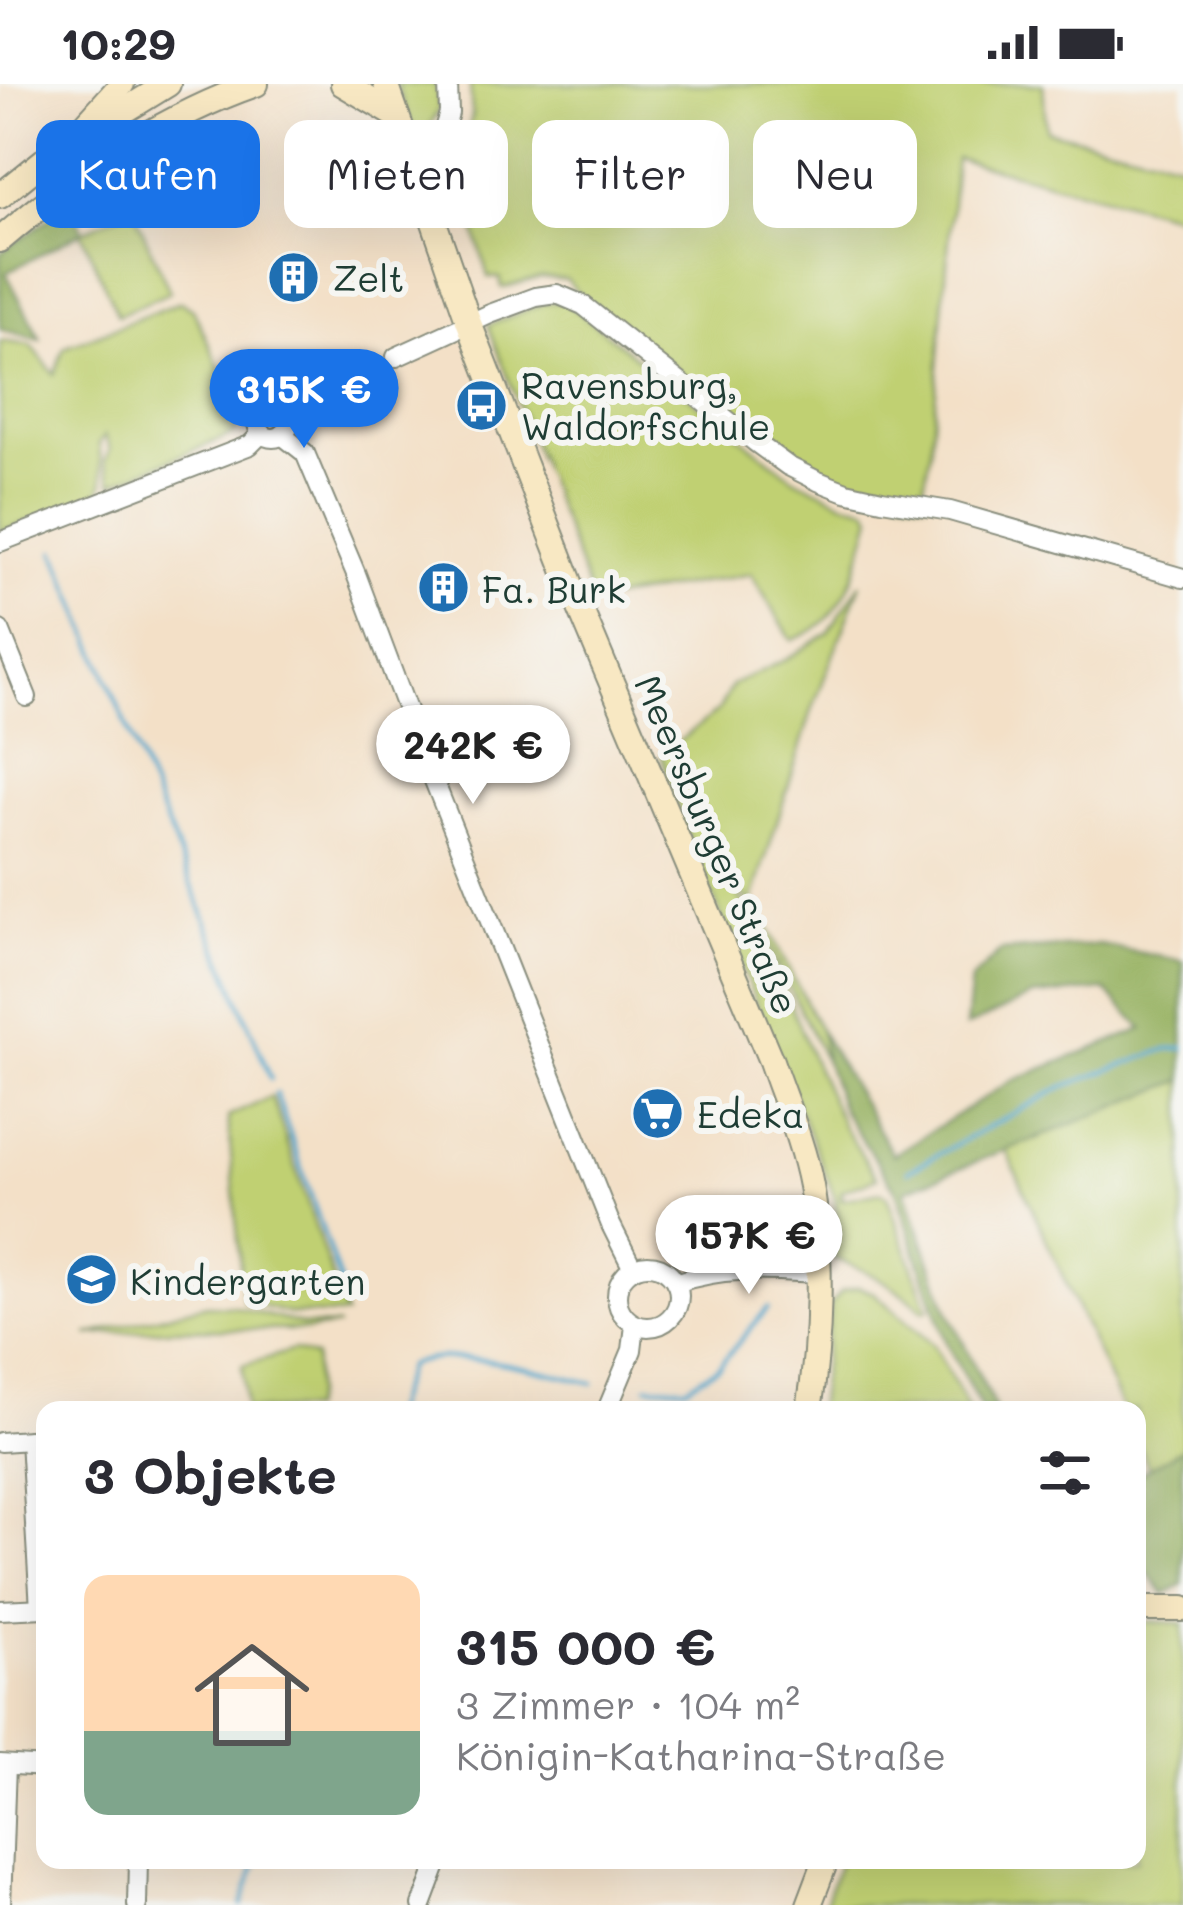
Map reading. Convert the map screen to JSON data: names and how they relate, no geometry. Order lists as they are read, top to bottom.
{
  "streets": {
    "street": ["Meersburger Straße"]
  },
  "places": {
    "building": ["Zelt", "Fa. Burk"],
    "bus stop": ["Ravensburg, Waldorfschule"],
    "supermarket": ["Edeka"],
    "school or university": ["Kindergarten"]
  },
  "page": {
    "status": "10:29",
    "chip": [
      "Kaufen",
      "Mieten",
      "Filter",
      "Neu"
    ],
    "price": ["315K €", "242K €", "157K €"],
    "heading": "3 Objekte",
    "list": [
      {
        "name": "315 000 €",
        "note": "3 Zimmer · 104 m² · Königin-Katharina-Straße"
      }
    ]
  }
}
